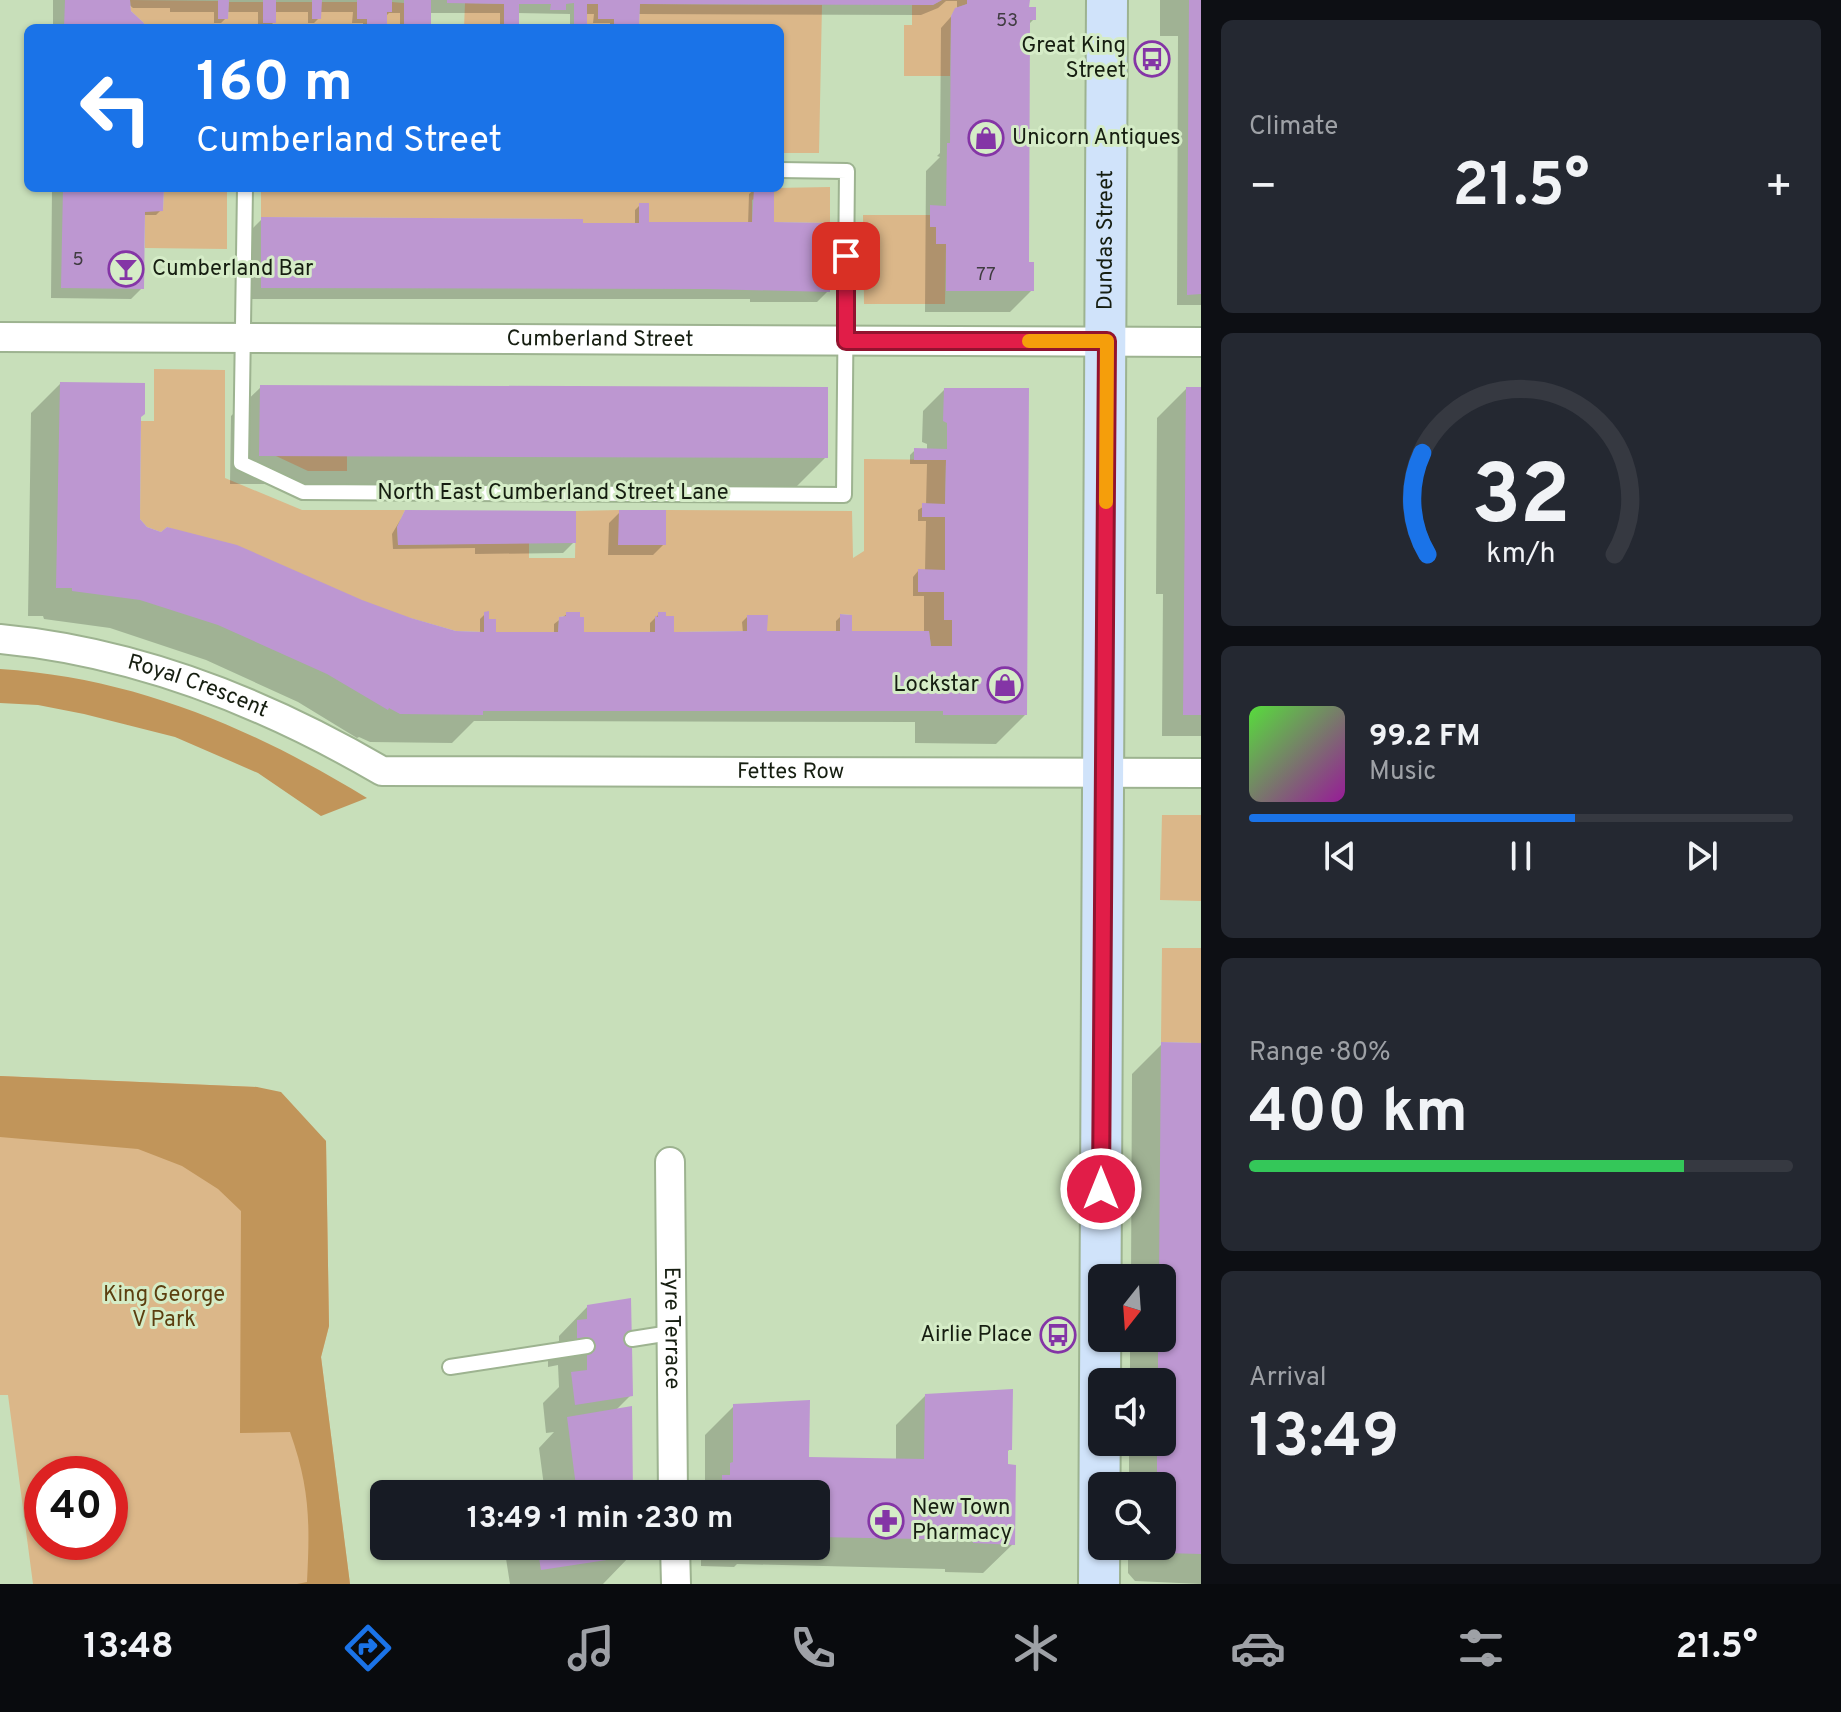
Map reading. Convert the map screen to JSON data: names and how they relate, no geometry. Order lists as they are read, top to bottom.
{
  "streets": {
    "street": [
      "Dundas Street",
      "Cumberland Street",
      "Royal Crescent",
      "Fettes Row",
      "Eyre Terrace"
    ],
    "lane": ["North East Cumberland Street Lane"]
  },
  "crossings": [
    ["Dundas Street", "Cumberland Street"],
    ["Dundas Street", "Fettes Row"],
    ["Cumberland Street", "North East Cumberland Street Lane"],
    ["Royal Crescent", "Fettes Row"]
  ],
  "parks": ["King George V Park"],
  "places": {
    "bus stop": ["Great King Street", "Airlie Place"],
    "shop": ["Unicorn Antiques", "Lockstar"],
    "bar": ["Cumberland Bar"],
    "pharmacy": ["New Town Pharmacy"]
  },
  "house_numbers": ["53", "5", "77"],
  "north": "bottom",
  "page": {
    "tile": [
      "Climate",
      ["Range · 80%", "400 km"],
      ["Arrival", "13:49"]
    ],
    "turn": ["160 m", "Cumberland Street"],
    "heat": ["−", "21.5°", "+"],
    "song": ["99.2 FM", "Music"],
    "limit": "40",
    "trip": "13:49 · 1 min · 230 m",
    "tabs": ["13:48", "21.5°"],
    "gauge": ["32", "km/h"]
  }
}
